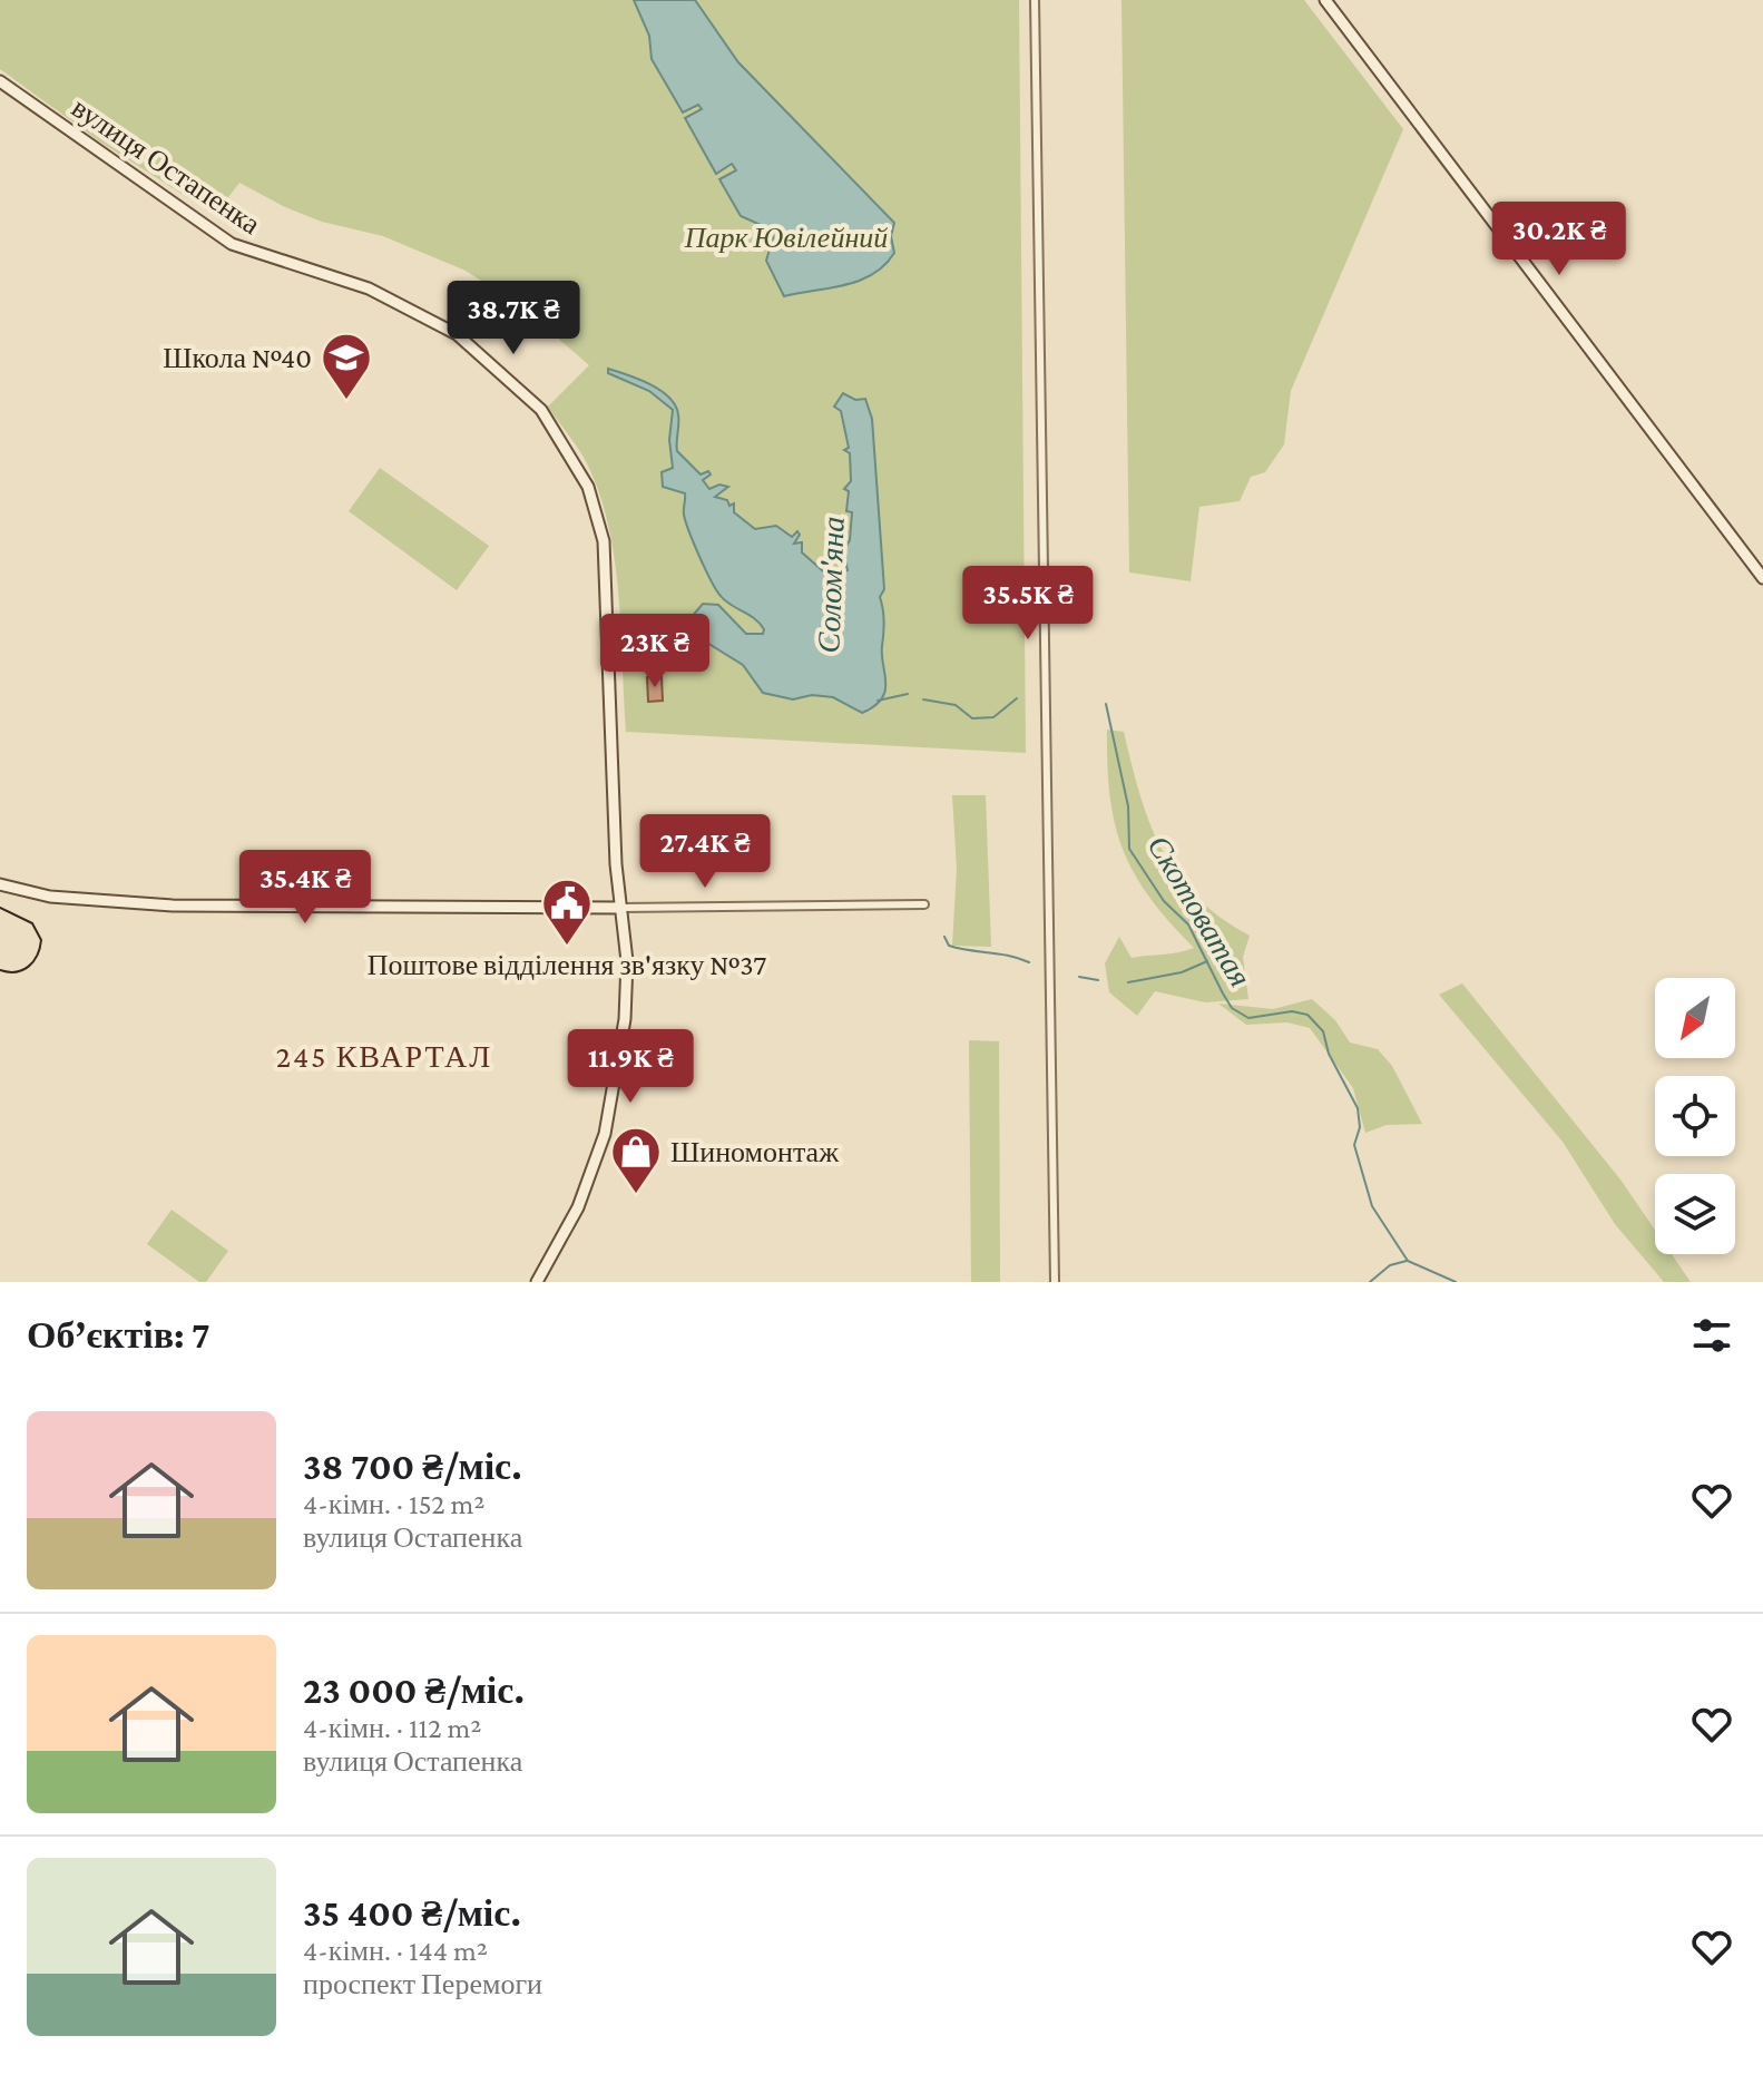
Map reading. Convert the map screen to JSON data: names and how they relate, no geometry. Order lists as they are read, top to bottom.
{
  "streets": {
    "street": ["вулиця Остапенка"]
  },
  "districts": ["245 КВАРТАЛ"],
  "water": ["Солом'яна", "Скотоватая"],
  "parks": ["Парк Ювілейний"],
  "places": {
    "school or university": ["Школа №40"],
    "public building": ["Поштове відділення зв'язку №37"],
    "shop": ["Шиномонтаж"]
  },
  "north": "bottom left",
  "page": {
    "price": [
      "30.2K ₴",
      "38.7K ₴",
      "35.5K ₴",
      "23K ₴",
      "27.4K ₴",
      "35.4K ₴",
      "11.9K ₴"
    ],
    "heading": "Об’єктів: 7",
    "list": [
      {
        "name": "38 700 ₴/міс.",
        "note": "4-кімн. · 152 m² · вулиця Остапенка"
      },
      {
        "name": "23 000 ₴/міс.",
        "note": "4-кімн. · 112 m² · вулиця Остапенка"
      },
      {
        "name": "35 400 ₴/міс.",
        "note": "4-кімн. · 144 m² · проспект Перемоги"
      }
    ]
  }
}
